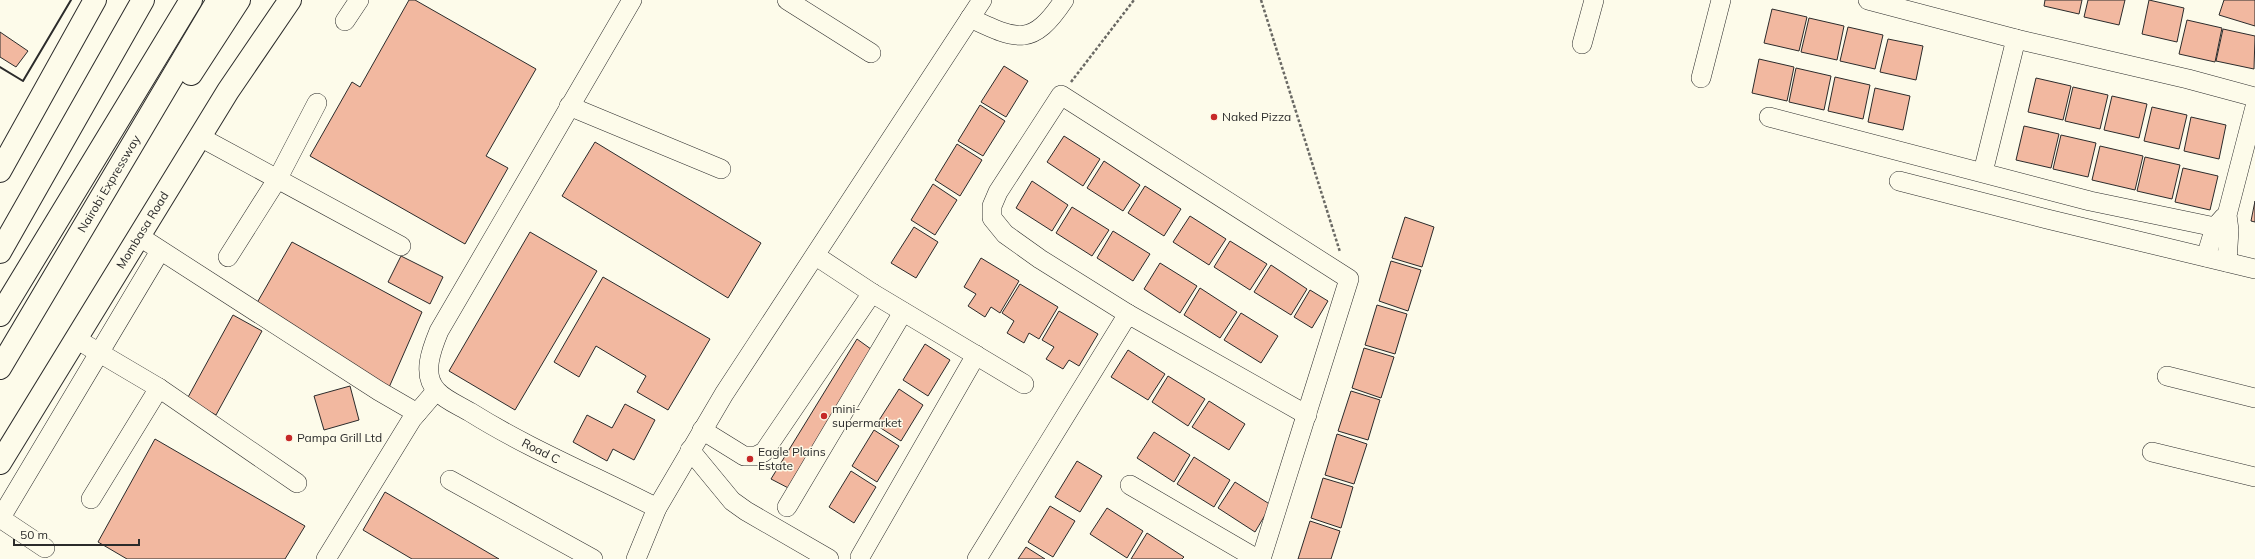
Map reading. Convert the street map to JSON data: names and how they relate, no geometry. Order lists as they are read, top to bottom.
{
  "streets": {
    "highway": ["Nairobi Expressway", "Mombasa Road"],
    "street": ["Road C"]
  },
  "places": [
    "Naked Pizza",
    "mini- supermarket",
    "Pampa Grill Ltd",
    "Eagle Plains Estate"
  ],
  "scale_bar": "50 m"
}
